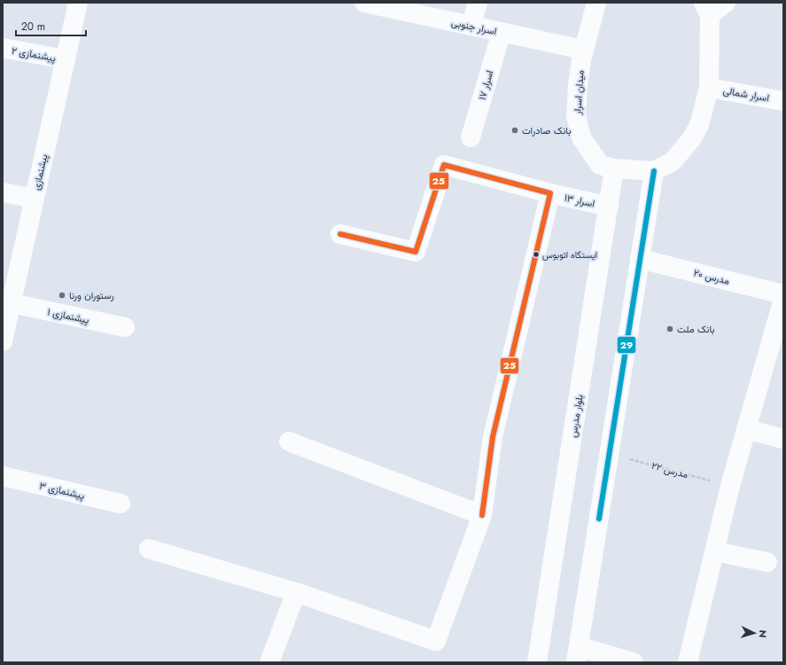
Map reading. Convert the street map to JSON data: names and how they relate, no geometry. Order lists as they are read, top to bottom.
{
  "streets": {
    "street": [
      "اسرار جنوبی",
      "پیشنمازی ۲",
      "اسرار ۱۷",
      "میدان اسرار",
      "اسرار شمالی",
      "پیشنمازی",
      "اسرار ۱۳",
      "مدرس ۲۰",
      "پیشنمازی ۱",
      "بلوار مدرس",
      "پیشنمازی ۳"
    ],
    "path": ["مدرس ۲۲"]
  },
  "crossings": [
    ["اسرار جنوبی", "اسرار ۱۷"],
    ["اسرار جنوبی", "میدان اسرار"],
    ["پیشنمازی ۲", "پیشنمازی"],
    ["میدان اسرار", "بلوار مدرس"],
    ["پیشنمازی", "پیشنمازی ۱"],
    ["اسرار ۱۳", "بلوار مدرس"]
  ],
  "places": [
    "بانک صادرات",
    "ایستگاه اتوبوس",
    "رستوران ورنا",
    "بانک ملت"
  ],
  "lines": ["transit line 25", "transit line 29"],
  "scale_bar": "20 m",
  "north": "right"
}
